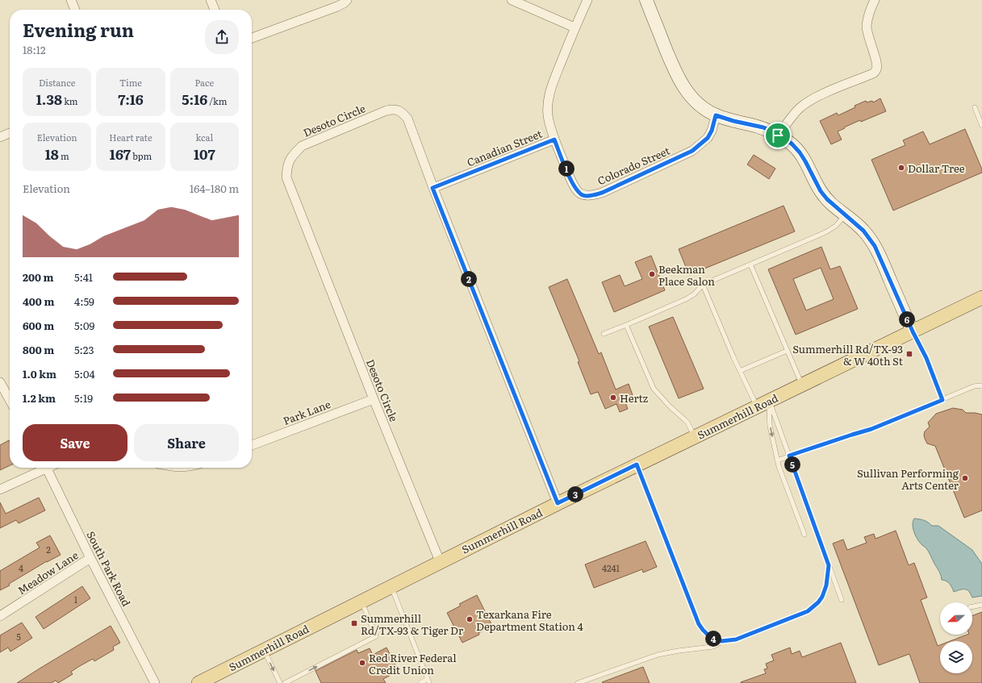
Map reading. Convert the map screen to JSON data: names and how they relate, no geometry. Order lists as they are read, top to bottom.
{
  "streets": {
    "main road": ["Summerhill Road"],
    "street": [
      "Desoto Circle",
      "Canadian Street",
      "Colorado Street",
      "Park Lane",
      "South Park Road",
      "Meadow Lane"
    ]
  },
  "crossings": [
    ["Desoto Circle", "Canadian Street"],
    ["Desoto Circle", "Park Lane"],
    ["Desoto Circle", "Summerhill Road"],
    ["Canadian Street", "Colorado Street"],
    ["South Park Road", "Meadow Lane"]
  ],
  "places": {
    "other": [
      "Dollar Tree",
      "Beekman Place Salon",
      "Hertz",
      "Sullivan Performing Arts Center",
      "Texarkana Fire Department Station 4",
      "Red River Federal Credit Union"
    ],
    "transit": ["Summerhill Rd/TX-93 & W 40th St", "Summerhill Rd/TX-93 & Tiger Dr"]
  },
  "house_numbers": [
    "2",
    "4",
    "4241",
    "1",
    "5"
  ],
  "north": "left",
  "page": {
    "heading": ["Evening run", "18:12"],
    "stats": [
      ["Distance", "1.38 km"],
      ["Time", "7:16"],
      ["Pace", "5:16 /km"],
      ["Elevation", "18 m"],
      ["Heart rate", "167 bpm"],
      ["kcal", "107"]
    ],
    "pins": [
      "1",
      "2",
      "6",
      "5",
      "3",
      "4"
    ],
    "chart": ["Elevation", "164–180 m"],
    "list": [
      {
        "name": "200 m",
        "note": "5:41"
      },
      {
        "name": "400 m",
        "note": "4:59"
      },
      {
        "name": "600 m",
        "note": "5:09"
      },
      {
        "name": "800 m",
        "note": "5:23"
      },
      {
        "name": "1.0 km",
        "note": "5:04"
      },
      {
        "name": "1.2 km",
        "note": "5:19"
      }
    ],
    "buttons": ["Save", "Share"]
  }
}
